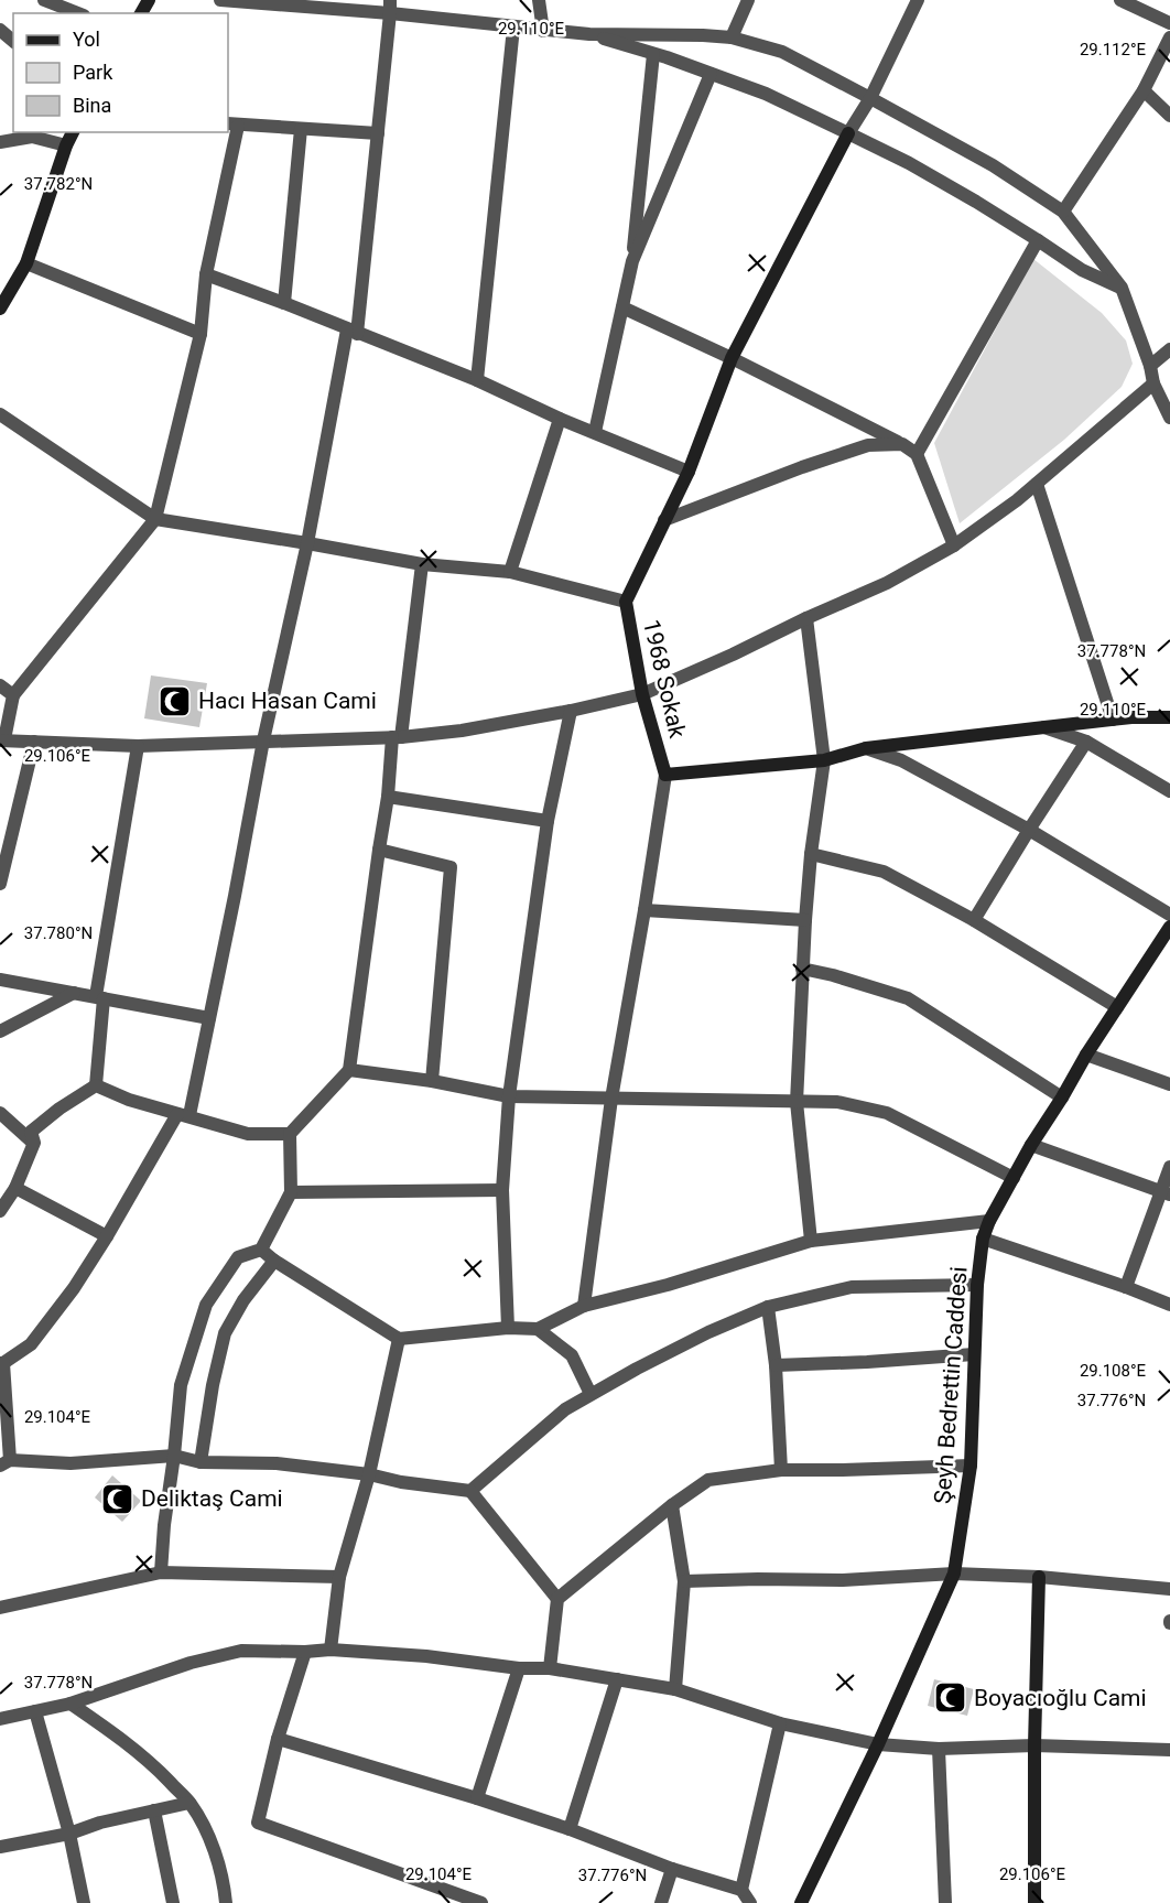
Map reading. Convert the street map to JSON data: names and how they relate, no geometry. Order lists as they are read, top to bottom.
{
  "streets": {
    "street": ["1968 Sokak", "Şeyh Bedrettin Caddesi"]
  },
  "places": {
    "mosque": ["Hacı Hasan Cami", "Deliktaş Cami", "Boyacıoğlu Cami"]
  },
  "legend": ["Yol", "Park", "Bina"],
  "coordinates": [
    "29.110°E",
    "29.112°E",
    "37.782°N",
    "37.778°N",
    "29.106°E",
    "37.780°N",
    "29.108°E",
    "37.776°N",
    "29.104°E"
  ]
}
